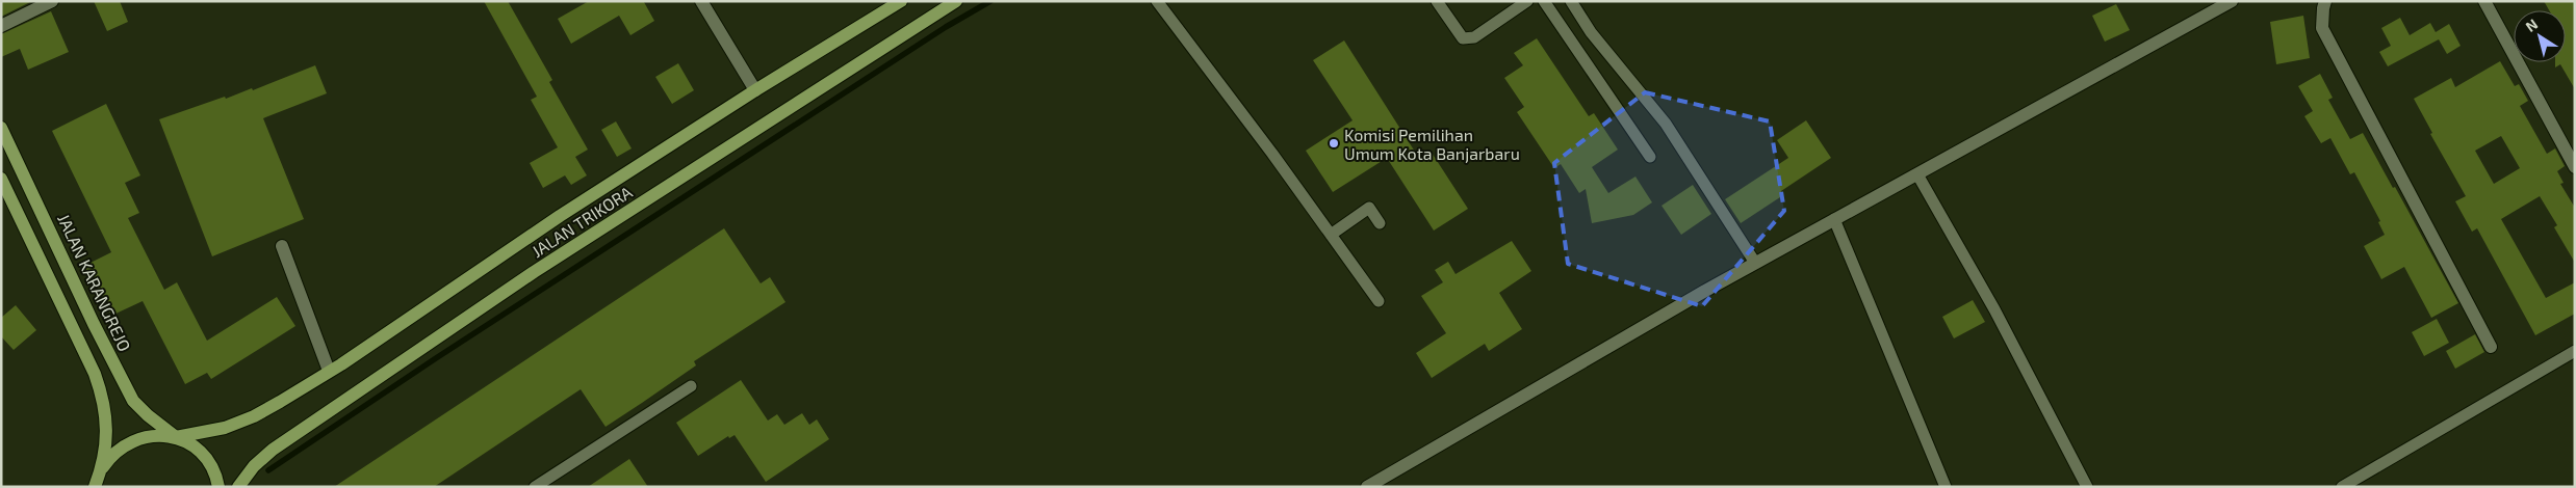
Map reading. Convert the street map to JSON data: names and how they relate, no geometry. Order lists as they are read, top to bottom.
{
  "streets": {
    "main road": ["JALAN TRIKORA", "JALAN KARANGREJO"]
  },
  "crossings": [
    ["JALAN TRIKORA", "JALAN KARANGREJO"]
  ],
  "places": ["Komisi Pemilihan Umum Kota Banjarbaru"],
  "north": "top left"
}
